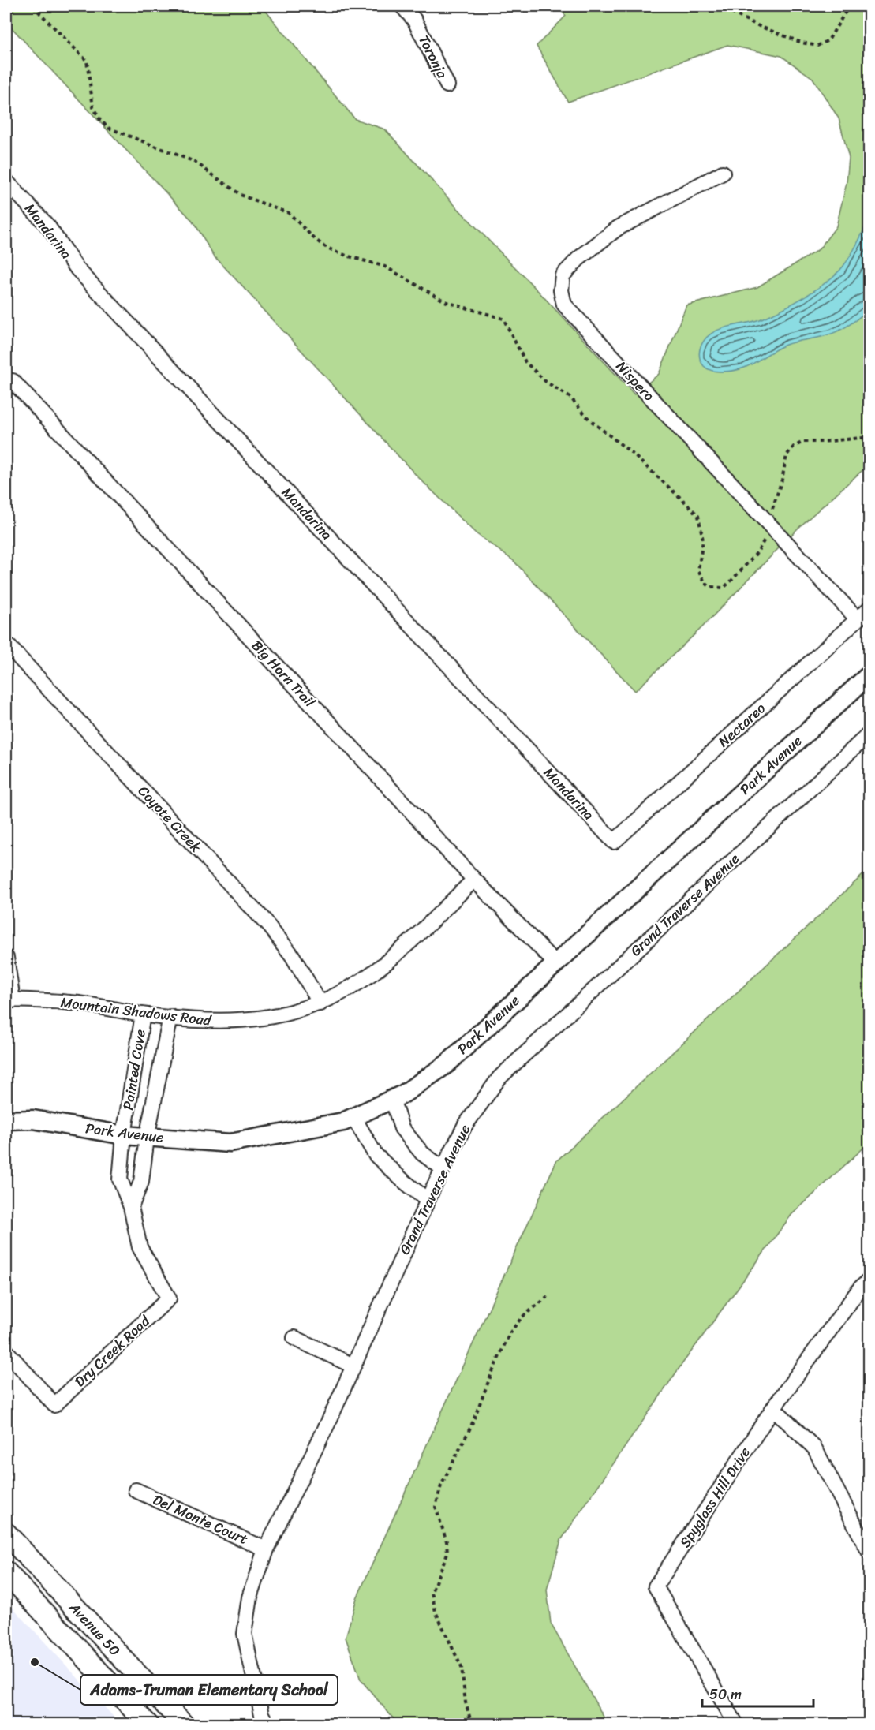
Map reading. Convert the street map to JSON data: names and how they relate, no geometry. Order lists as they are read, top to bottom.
{
  "streets": {
    "main road": ["Avenue 50"],
    "street": [
      "Toronja",
      "Mandarina",
      "Nispero",
      "Big Horn Trail",
      "Nectareo",
      "Park Avenue",
      "Coyote Creek",
      "Grand Traverse Avenue",
      "Mountain Shadows Road",
      "Painted Cove",
      "Dry Creek Road",
      "Spyglass Hill Drive",
      "Del Monte Court"
    ]
  },
  "crossings": [
    ["Mandarina", "Nectareo"],
    ["Nispero", "Nectareo"],
    ["Big Horn Trail", "Park Avenue"],
    ["Big Horn Trail", "Mountain Shadows Road"],
    ["Park Avenue", "Painted Cove"],
    ["Coyote Creek", "Mountain Shadows Road"],
    ["Grand Traverse Avenue", "Del Monte Court"],
    ["Mountain Shadows Road", "Painted Cove"],
    ["Painted Cove", "Dry Creek Road"]
  ],
  "places": ["Adams-Truman Elementary School"],
  "scale_bar": "50 m"
}
